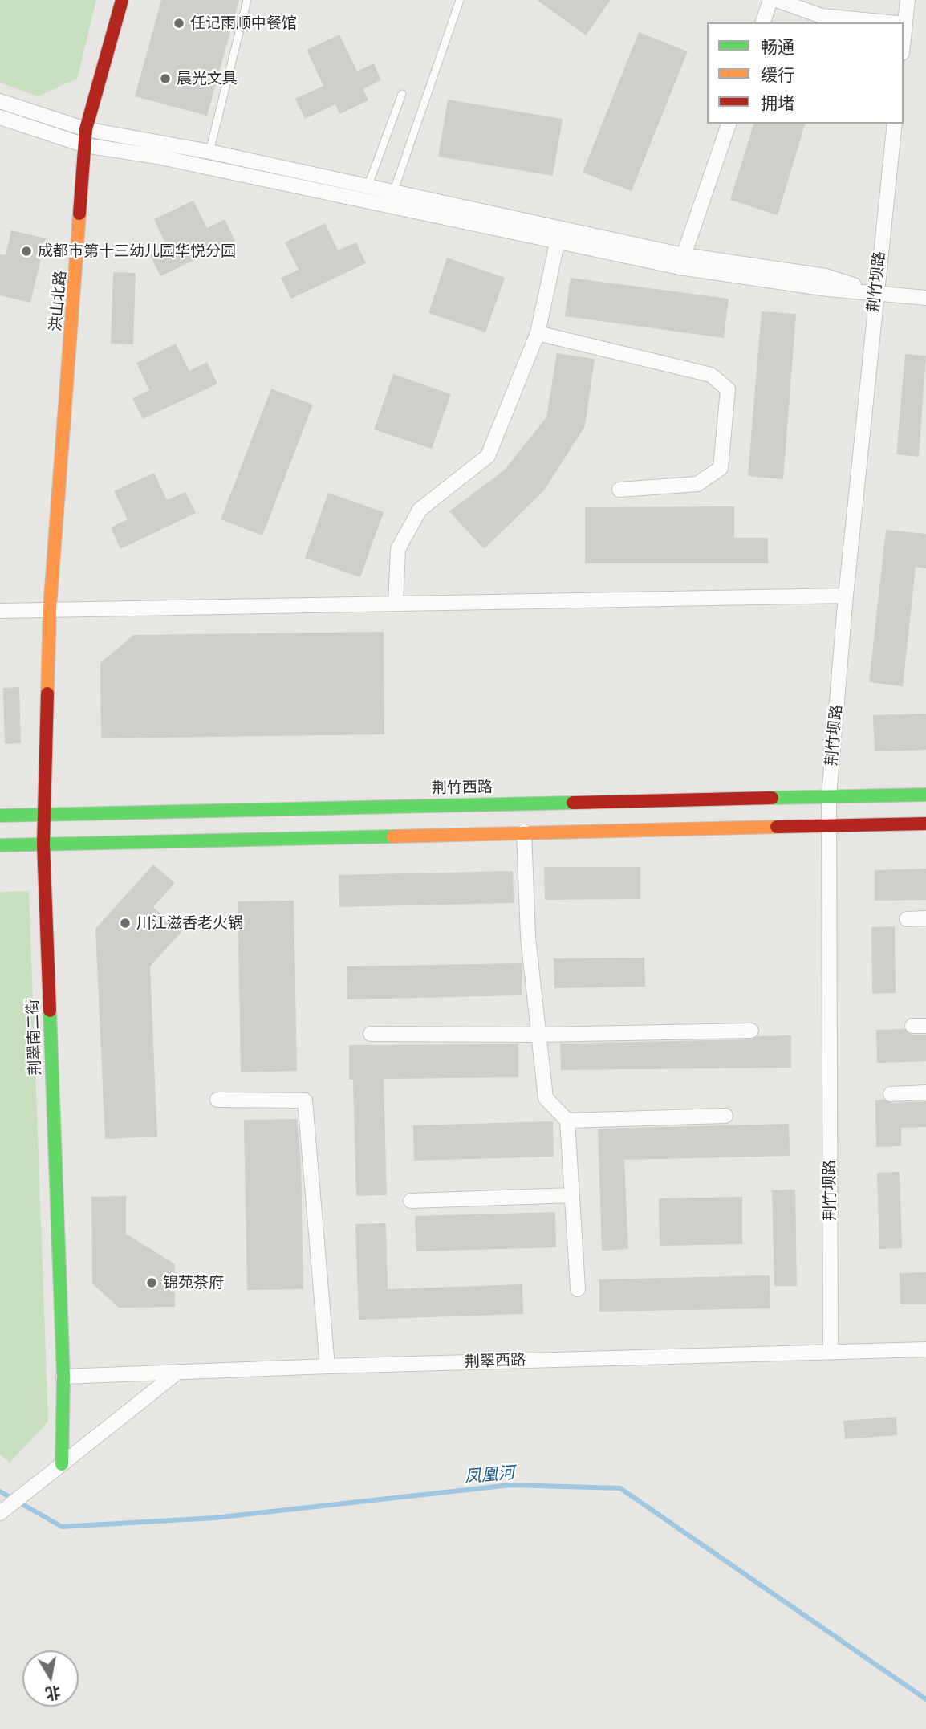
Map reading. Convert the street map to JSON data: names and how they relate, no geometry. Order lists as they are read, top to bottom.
{
  "streets": {
    "main road": ["洪山北路", "荆竹西路", "荆翠南二街"],
    "street": ["荆竹坝路", "荆翠西路"]
  },
  "crossings": [
    ["荆竹坝路", "荆竹西路"],
    ["荆竹坝路", "荆翠西路"],
    ["洪山北路", "荆翠南二街"],
    ["荆竹西路", "荆翠南二街"],
    ["荆翠南二街", "荆翠西路"]
  ],
  "water": ["凤凰河"],
  "places": [
    "任记雨顺中餐馆",
    "晨光文具",
    "成都市第十三幼儿园华悦分园",
    "川江滋香老火锅",
    "锦苑茶府"
  ],
  "legend": ["畅通", "缓行", "拥堵"],
  "north": "bottom"
}
